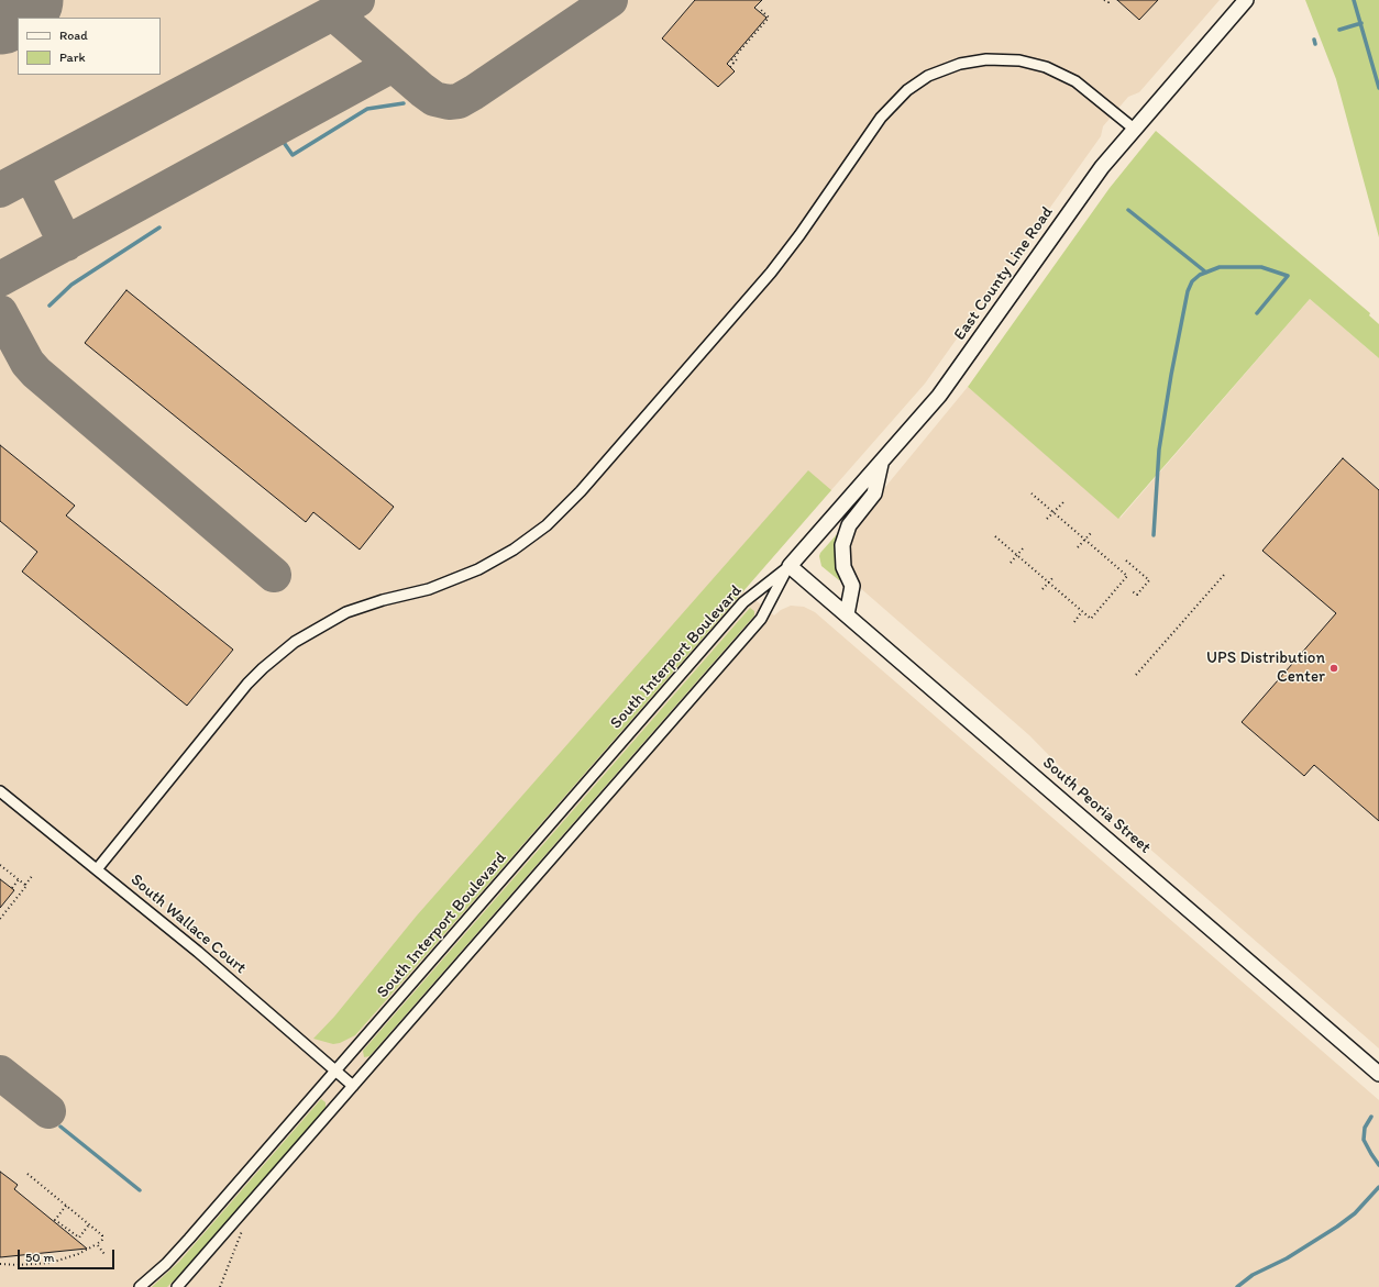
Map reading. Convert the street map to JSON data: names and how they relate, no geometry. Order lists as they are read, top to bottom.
{
  "streets": {
    "main road": ["East County Line Road", "South Peoria Street"],
    "street": ["South Interport Boulevard", "South Wallace Court"]
  },
  "crossings": [
    ["East County Line Road", "South Interport Boulevard"],
    ["East County Line Road", "South Peoria Street"],
    ["South Interport Boulevard", "South Peoria Street"],
    ["South Interport Boulevard", "South Wallace Court"]
  ],
  "places": ["UPS Distribution Center"],
  "legend": ["Road", "Park"],
  "scale_bar": "50 m"
}
